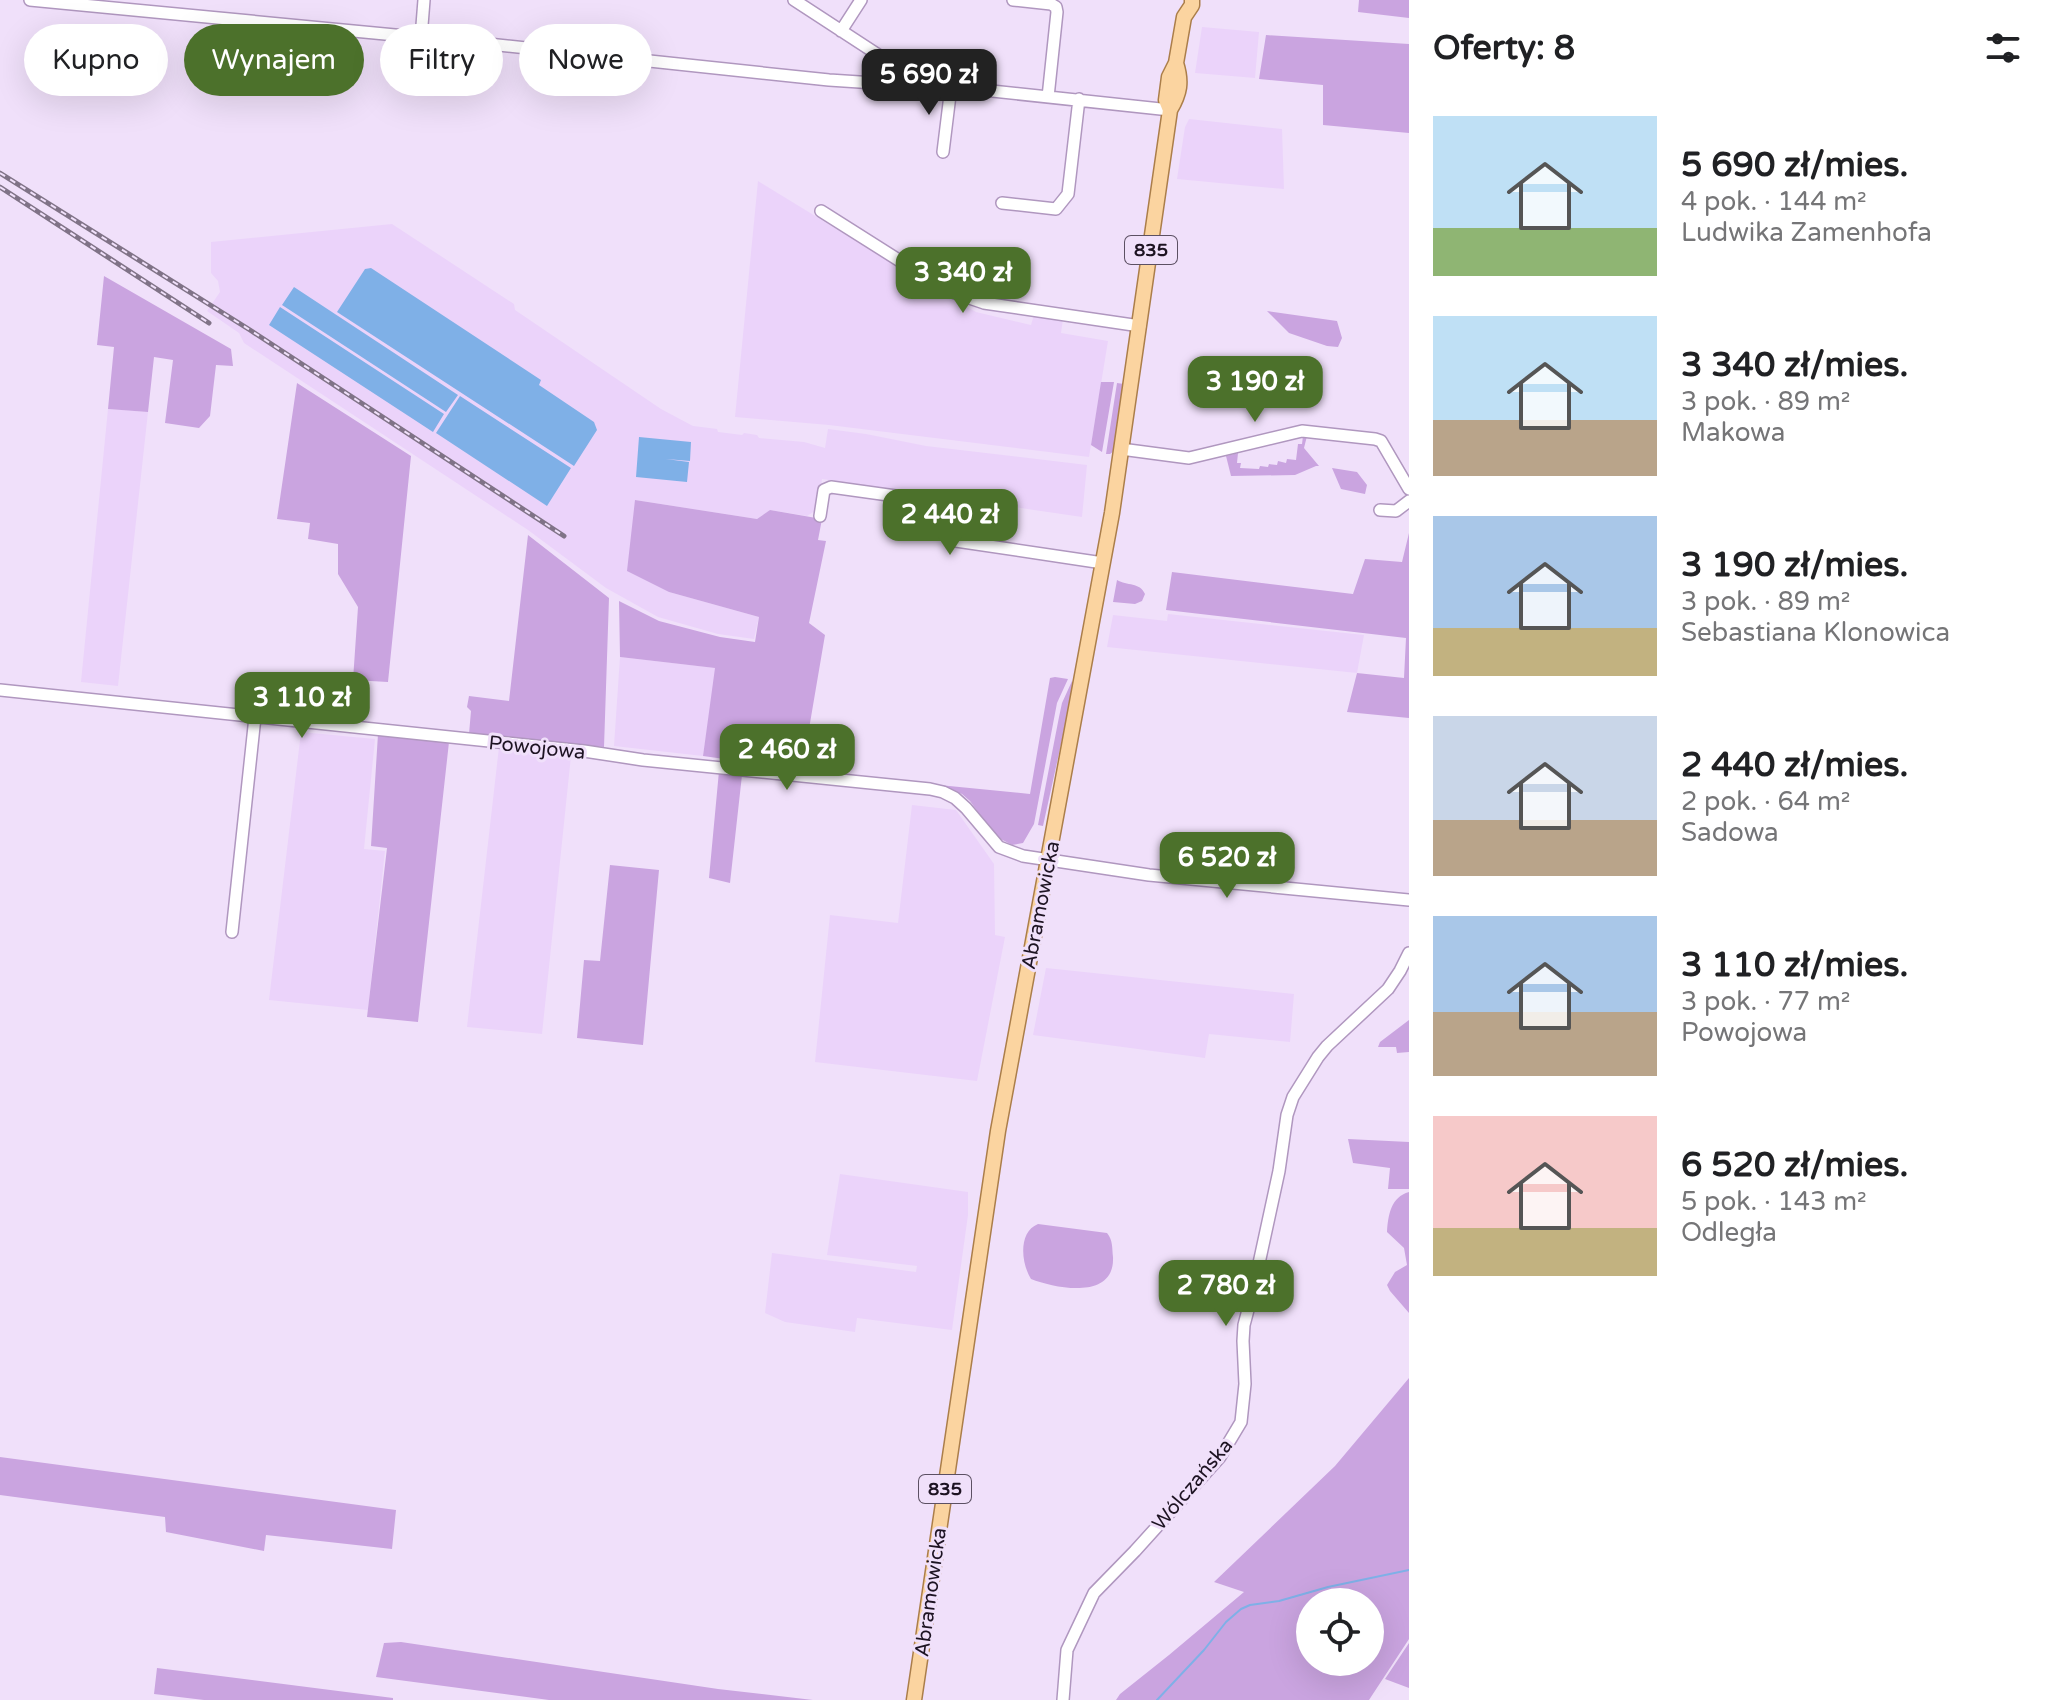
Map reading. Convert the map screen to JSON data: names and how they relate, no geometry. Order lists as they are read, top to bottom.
{
  "streets": {
    "main road": ["835", "Abramowicka"],
    "street": ["Powojowa", "Wólczańska"]
  },
  "crossings": [
    ["Powojowa", "Abramowicka"]
  ],
  "page": {
    "heading": "Oferty: 8",
    "chip": [
      "Kupno",
      "Wynajem",
      "Filtry",
      "Nowe"
    ],
    "price": [
      "5 690 zł",
      "3 340 zł",
      "3 190 zł",
      "2 440 zł",
      "3 110 zł",
      "2 460 zł",
      "6 520 zł",
      "2 780 zł"
    ],
    "list": [
      {
        "name": "5 690 zł/mies.",
        "note": "4 pok. · 144 m² · Ludwika Zamenhofa"
      },
      {
        "name": "3 340 zł/mies.",
        "note": "3 pok. · 89 m² · Makowa"
      },
      {
        "name": "3 190 zł/mies.",
        "note": "3 pok. · 89 m² · Sebastiana Klonowica"
      },
      {
        "name": "2 440 zł/mies.",
        "note": "2 pok. · 64 m² · Sadowa"
      },
      {
        "name": "3 110 zł/mies.",
        "note": "3 pok. · 77 m² · Powojowa"
      },
      {
        "name": "6 520 zł/mies.",
        "note": "5 pok. · 143 m² · Odległa"
      }
    ]
  }
}
